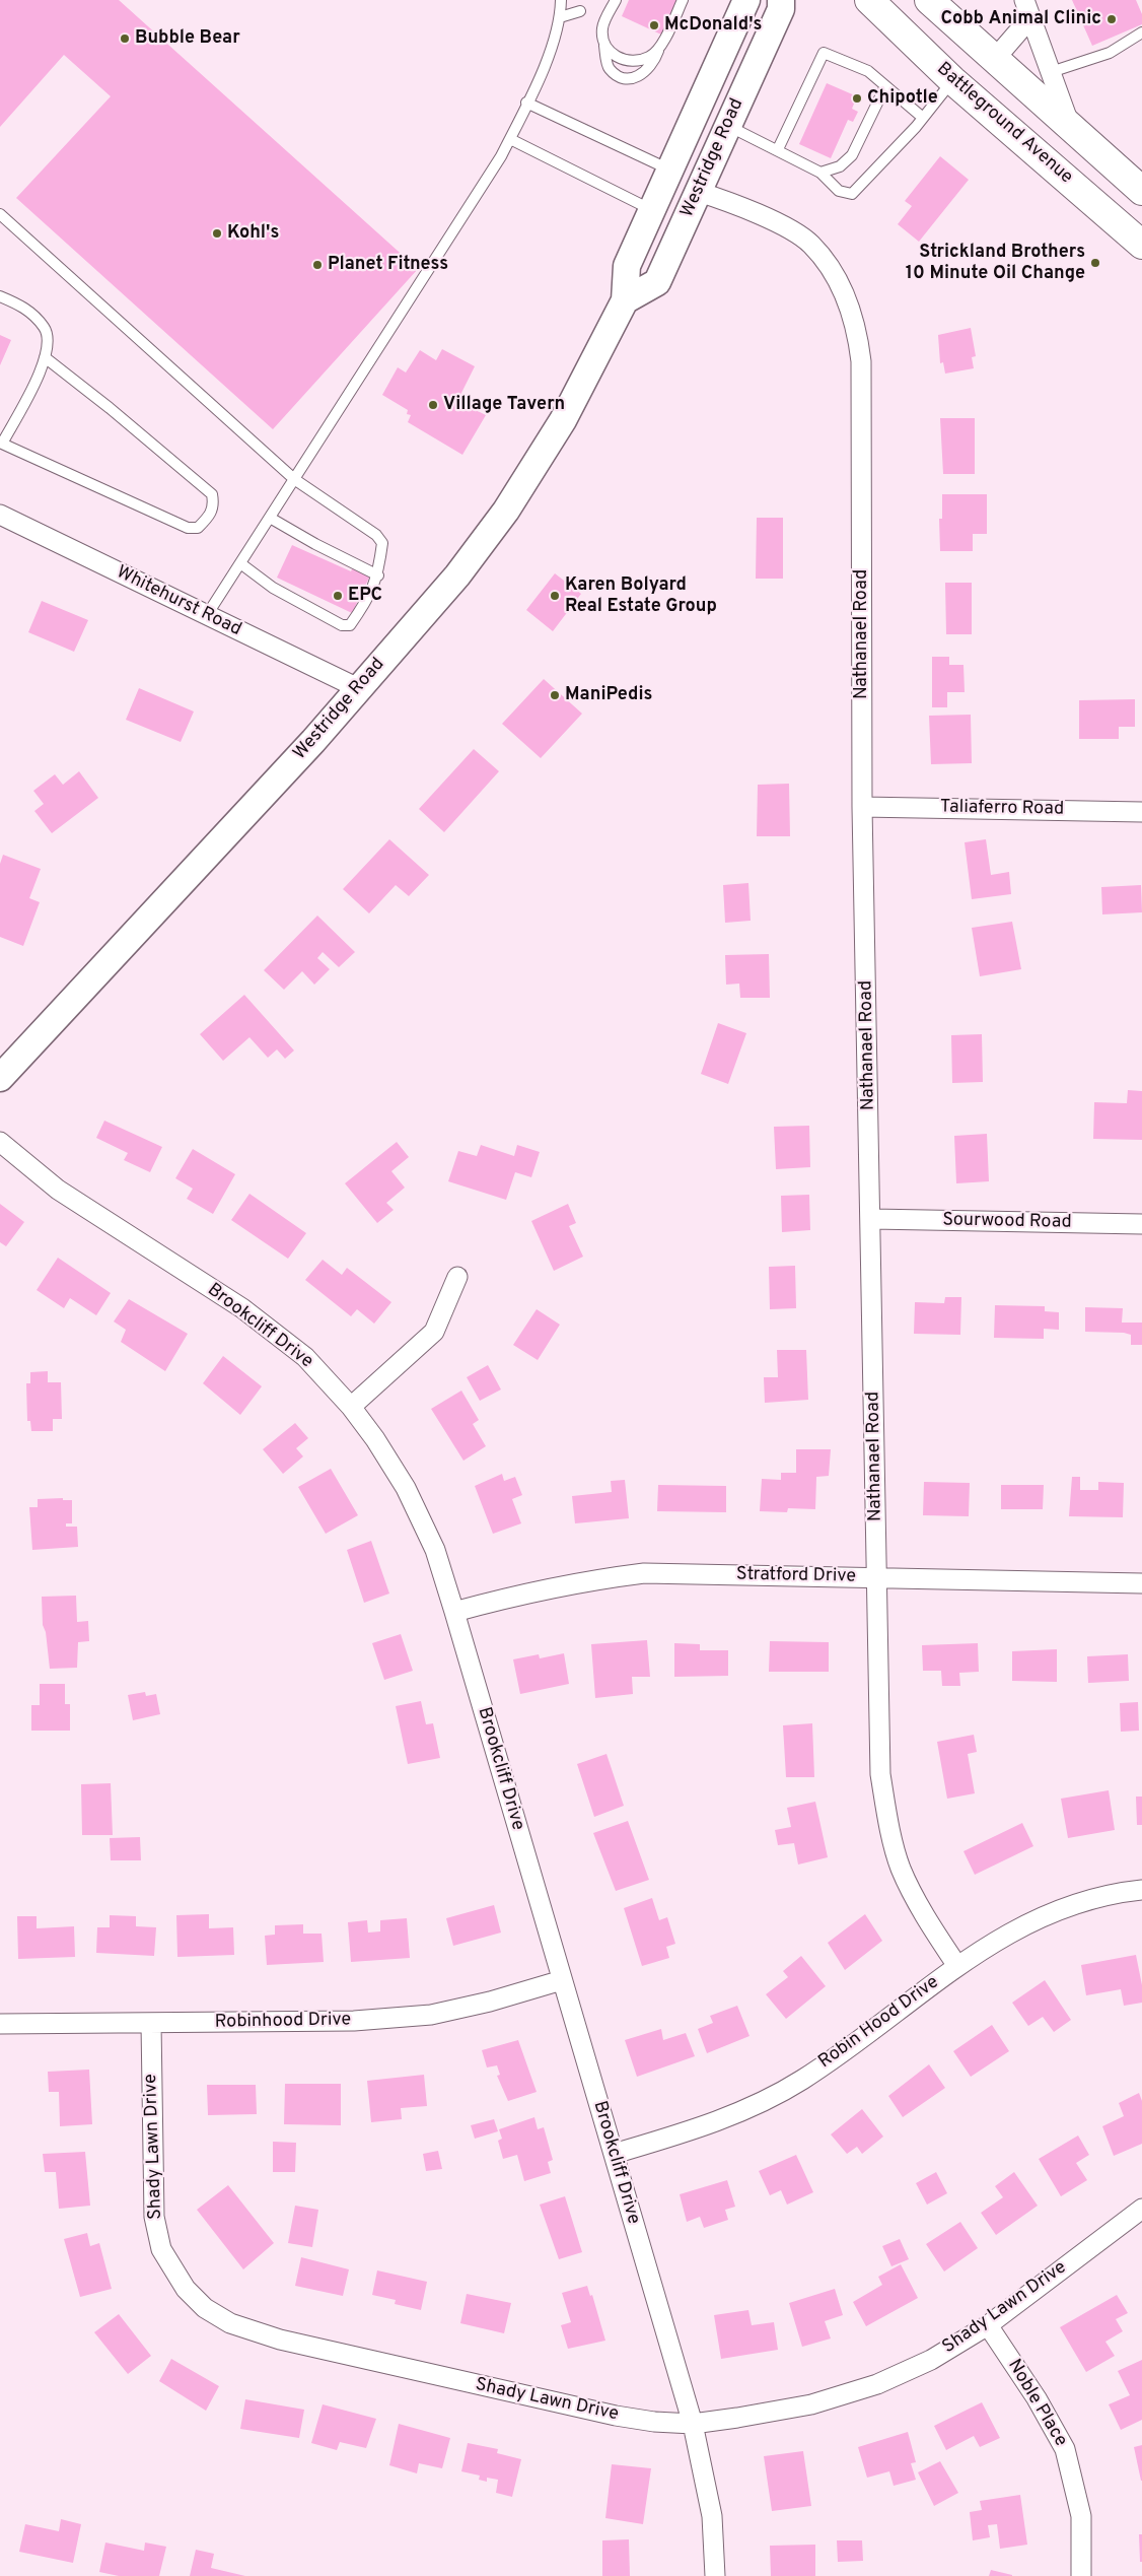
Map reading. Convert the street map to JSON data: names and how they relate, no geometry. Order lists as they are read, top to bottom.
{
  "streets": {
    "main road": ["Battleground Avenue", "Westridge Road"],
    "street": [
      "Whitehurst Road",
      "Nathanael Road",
      "Taliaferro Road",
      "Sourwood Road",
      "Brookcliff Drive",
      "Stratford Drive",
      "Robinhood Drive",
      "Robin Hood Drive",
      "Shady Lawn Drive",
      "Noble Place"
    ]
  },
  "crossings": [
    ["Westridge Road", "Whitehurst Road"],
    ["Westridge Road", "Nathanael Road"],
    ["Nathanael Road", "Taliaferro Road"],
    ["Nathanael Road", "Sourwood Road"],
    ["Nathanael Road", "Stratford Drive"],
    ["Nathanael Road", "Robin Hood Drive"],
    ["Brookcliff Drive", "Stratford Drive"],
    ["Brookcliff Drive", "Robinhood Drive"],
    ["Brookcliff Drive", "Robin Hood Drive"],
    ["Brookcliff Drive", "Shady Lawn Drive"],
    ["Robinhood Drive", "Shady Lawn Drive"],
    ["Shady Lawn Drive", "Noble Place"]
  ],
  "places": [
    "Cobb Animal Clinic",
    "McDonald's",
    "Bubble Bear",
    "Chipotle",
    "Kohl's",
    "Strickland Brothers 10 Minute Oil Change",
    "Planet Fitness",
    "Village Tavern",
    "EPC",
    "Karen Bolyard Real Estate Group",
    "ManiPedis"
  ]
}
